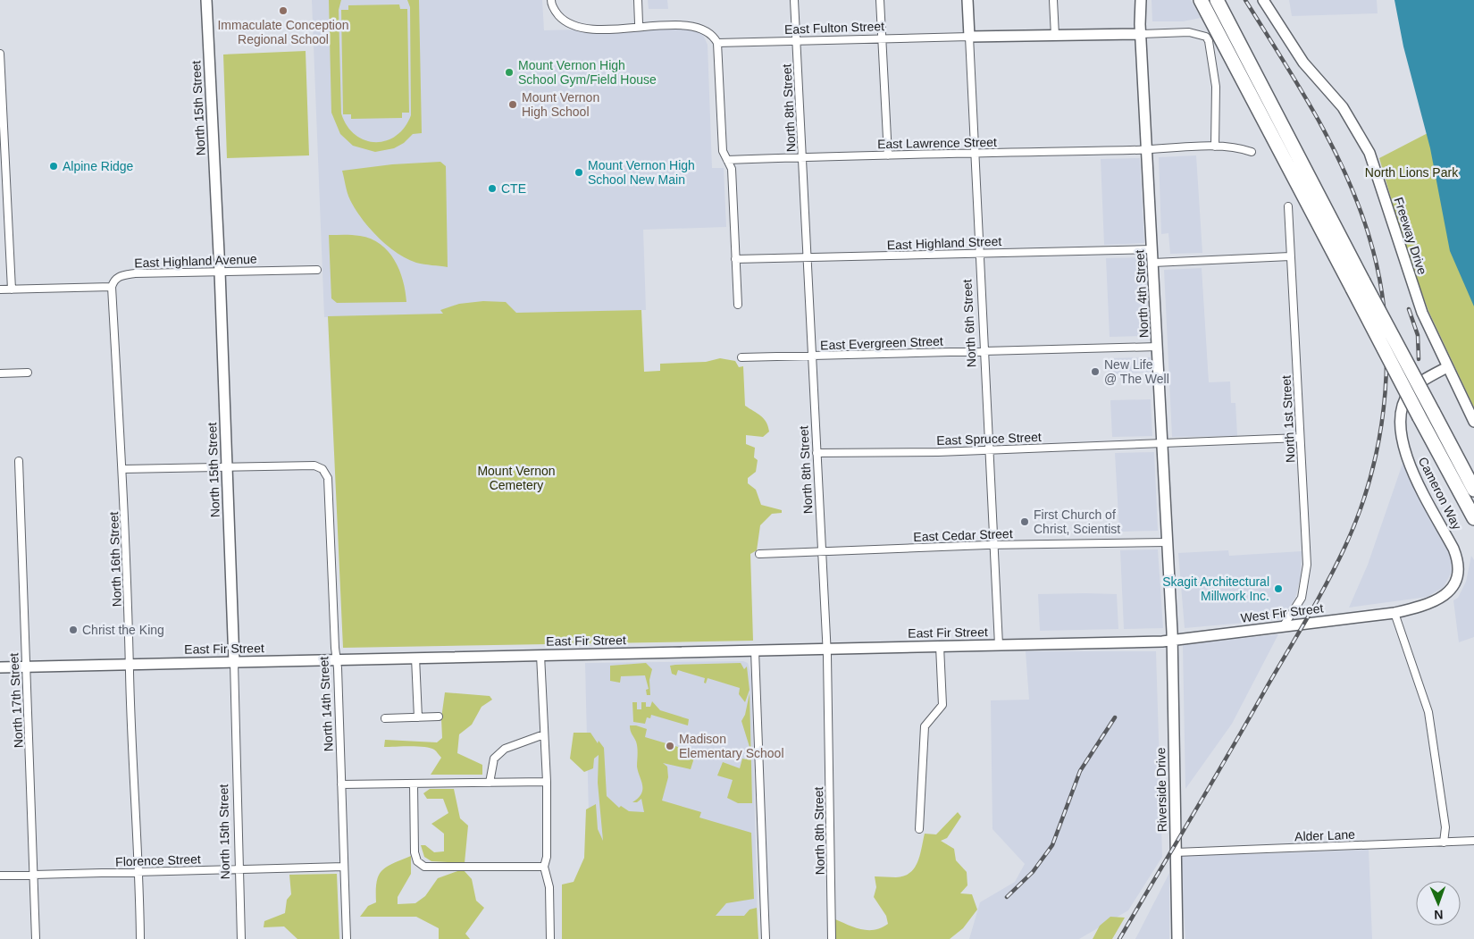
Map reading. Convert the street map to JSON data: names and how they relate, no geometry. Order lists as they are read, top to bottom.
{
  "streets": {
    "street": [
      "East Fulton Street",
      "North 15th Street",
      "North 8th Street",
      "East Lawrence Street",
      "Freeway Drive",
      "East Highland Street",
      "East Highland Avenue",
      "North 4th Street",
      "North 6th Street",
      "East Evergreen Street",
      "North 1st Street",
      "East Spruce Street",
      "Cameron Way",
      "East Cedar Street",
      "North 16th Street",
      "West Fir Street",
      "East Fir Street",
      "North 17th Street",
      "North 14th Street",
      "Riverside Drive",
      "Alder Lane",
      "Florence Street"
    ]
  },
  "crossings": [
    ["East Fulton Street", "North 8th Street"],
    ["East Fulton Street", "North 4th Street"],
    ["East Fulton Street", "North 6th Street"],
    ["North 15th Street", "East Highland Avenue"],
    ["North 15th Street", "East Fir Street"],
    ["North 15th Street", "North 14th Street"],
    ["North 15th Street", "Florence Street"],
    ["North 8th Street", "East Lawrence Street"],
    ["North 8th Street", "East Highland Street"],
    ["North 8th Street", "East Evergreen Street"],
    ["North 8th Street", "East Spruce Street"],
    ["North 8th Street", "East Cedar Street"],
    ["North 8th Street", "East Fir Street"],
    ["East Lawrence Street", "North 4th Street"],
    ["East Lawrence Street", "North 6th Street"],
    ["Freeway Drive", "Cameron Way"],
    ["East Highland Street", "North 4th Street"],
    ["East Highland Street", "North 6th Street"],
    ["East Highland Avenue", "North 16th Street"],
    ["North 4th Street", "East Evergreen Street"],
    ["North 4th Street", "East Spruce Street"],
    ["North 4th Street", "East Cedar Street"],
    ["North 4th Street", "West Fir Street"],
    ["North 4th Street", "East Fir Street"],
    ["North 4th Street", "Riverside Drive"],
    ["North 6th Street", "East Evergreen Street"],
    ["North 6th Street", "East Spruce Street"],
    ["North 6th Street", "East Cedar Street"],
    ["North 6th Street", "East Fir Street"],
    ["North 1st Street", "East Spruce Street"],
    ["North 1st Street", "West Fir Street"],
    ["Cameron Way", "West Fir Street"],
    ["North 16th Street", "East Fir Street"],
    ["North 16th Street", "Florence Street"],
    ["West Fir Street", "East Fir Street"],
    ["West Fir Street", "Riverside Drive"],
    ["East Fir Street", "North 17th Street"],
    ["East Fir Street", "North 14th Street"],
    ["East Fir Street", "Riverside Drive"],
    ["North 17th Street", "Florence Street"],
    ["North 14th Street", "Florence Street"],
    ["Riverside Drive", "Alder Lane"]
  ],
  "parks": ["North Lions Park", "Mount Vernon Cemetery"],
  "places": [
    "Immaculate Conception Regional School",
    "Mount Vernon High School Gym/Field House",
    "Mount Vernon High School",
    "Alpine Ridge",
    "Mount Vernon High School New Main",
    "CTE",
    "New Life @ The Well",
    "First Church of Christ, Scientist",
    "Skagit Architectural Millwork Inc.",
    "Christ the King",
    "Madison Elementary School"
  ],
  "north": "bottom"
}
